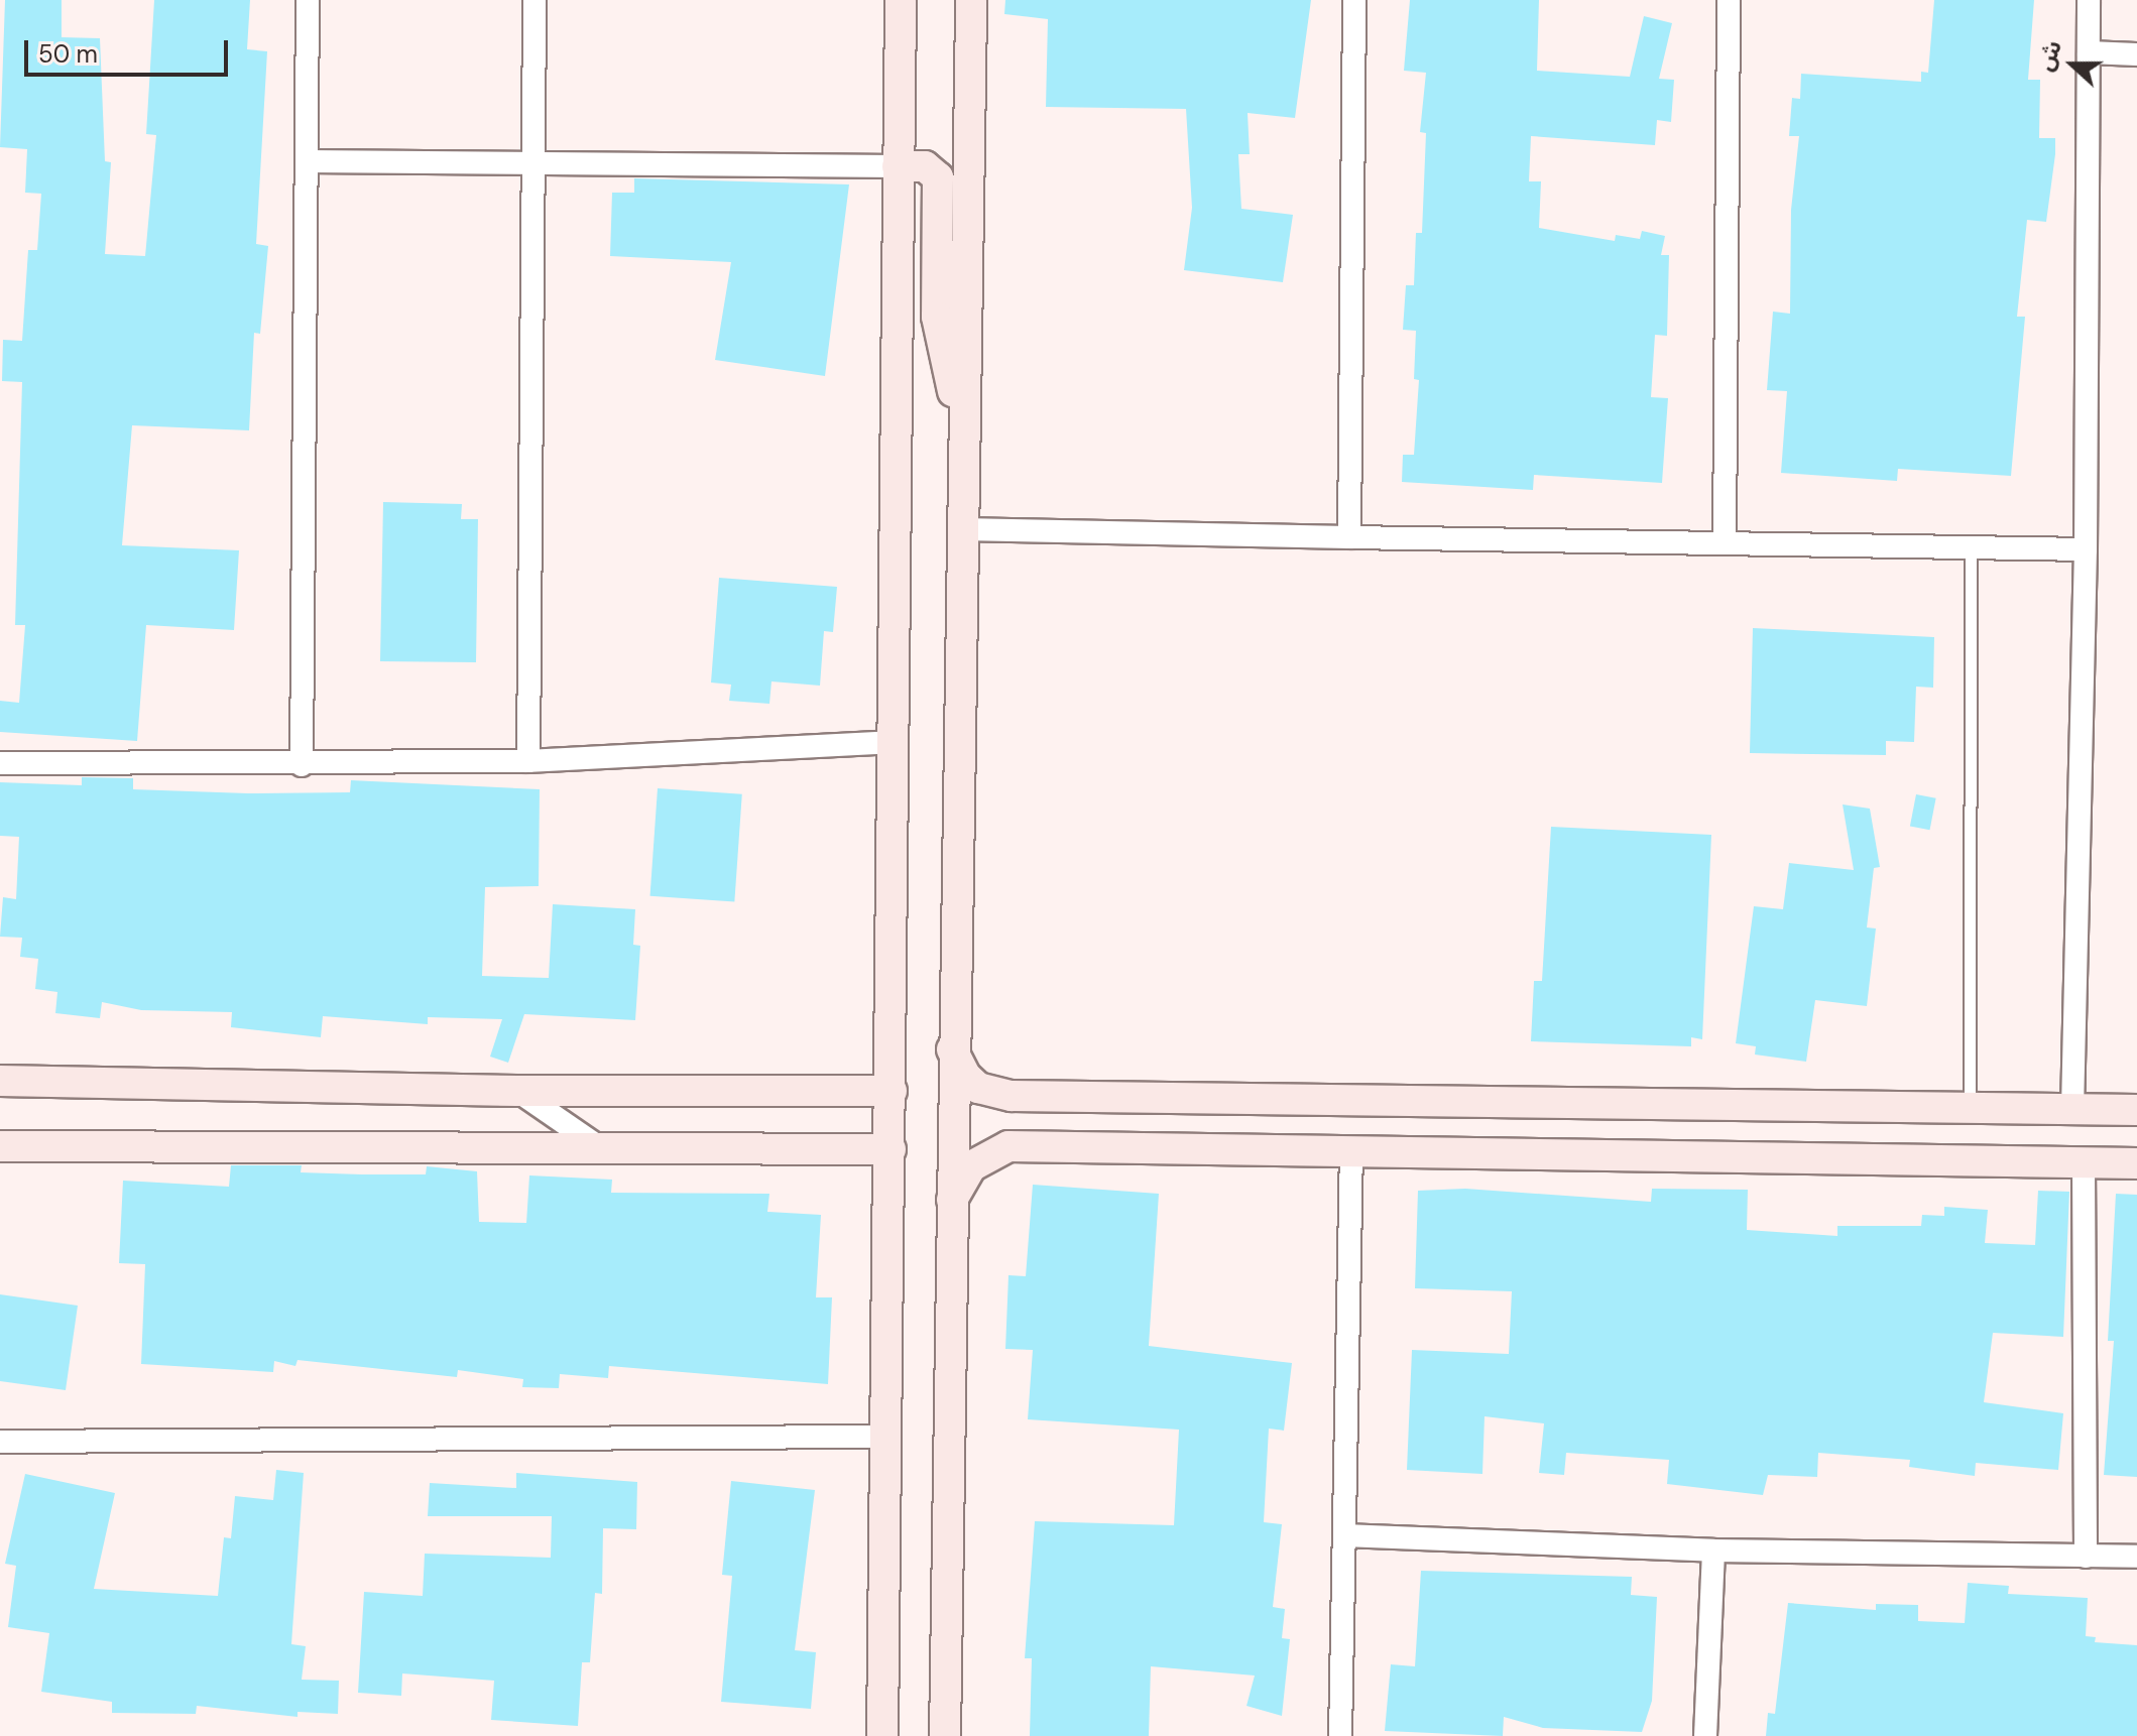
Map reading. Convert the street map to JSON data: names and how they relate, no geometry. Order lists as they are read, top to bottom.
{
  "scale_bar": "50 m",
  "north": "left"
}
